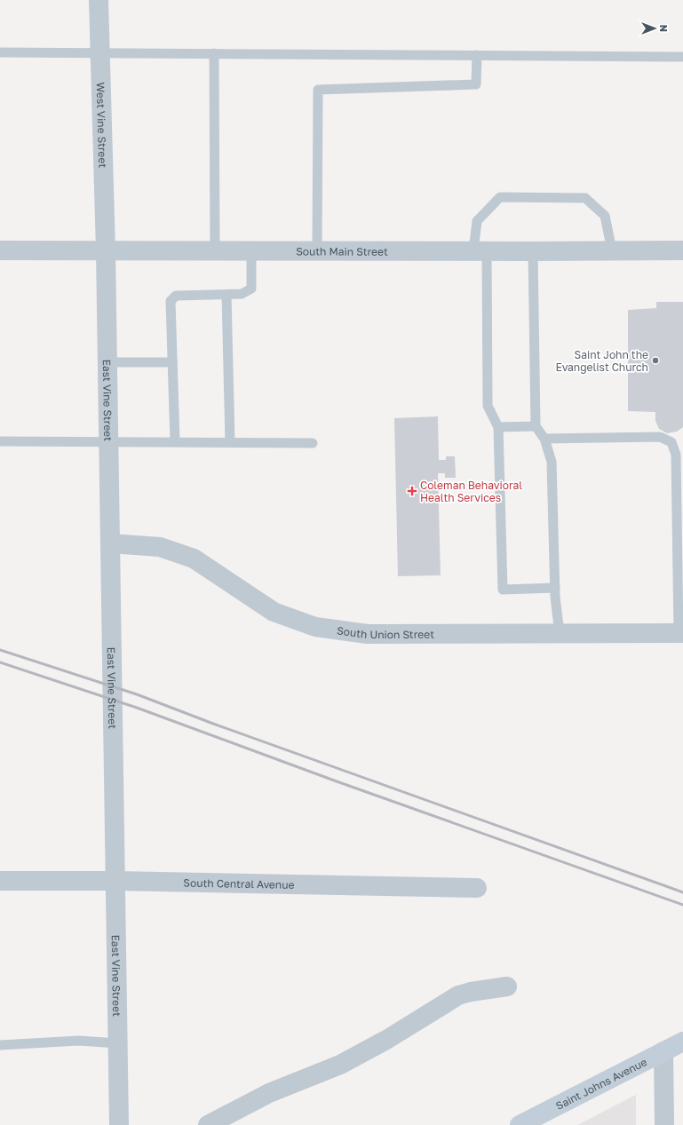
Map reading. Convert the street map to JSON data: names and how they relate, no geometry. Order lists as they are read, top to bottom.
{
  "streets": {
    "street": [
      "West Vine Street",
      "South Main Street",
      "East Vine Street",
      "South Union Street",
      "South Central Avenue",
      "Saint Johns Avenue"
    ]
  },
  "crossings": [
    ["West Vine Street", "South Main Street"],
    ["West Vine Street", "East Vine Street"],
    ["South Main Street", "East Vine Street"],
    ["East Vine Street", "South Union Street"],
    ["East Vine Street", "South Central Avenue"]
  ],
  "places": {
    "other": ["Saint John the Evangelist Church"],
    "health": ["Coleman Behavioral Health Services"]
  },
  "north": "right"
}
